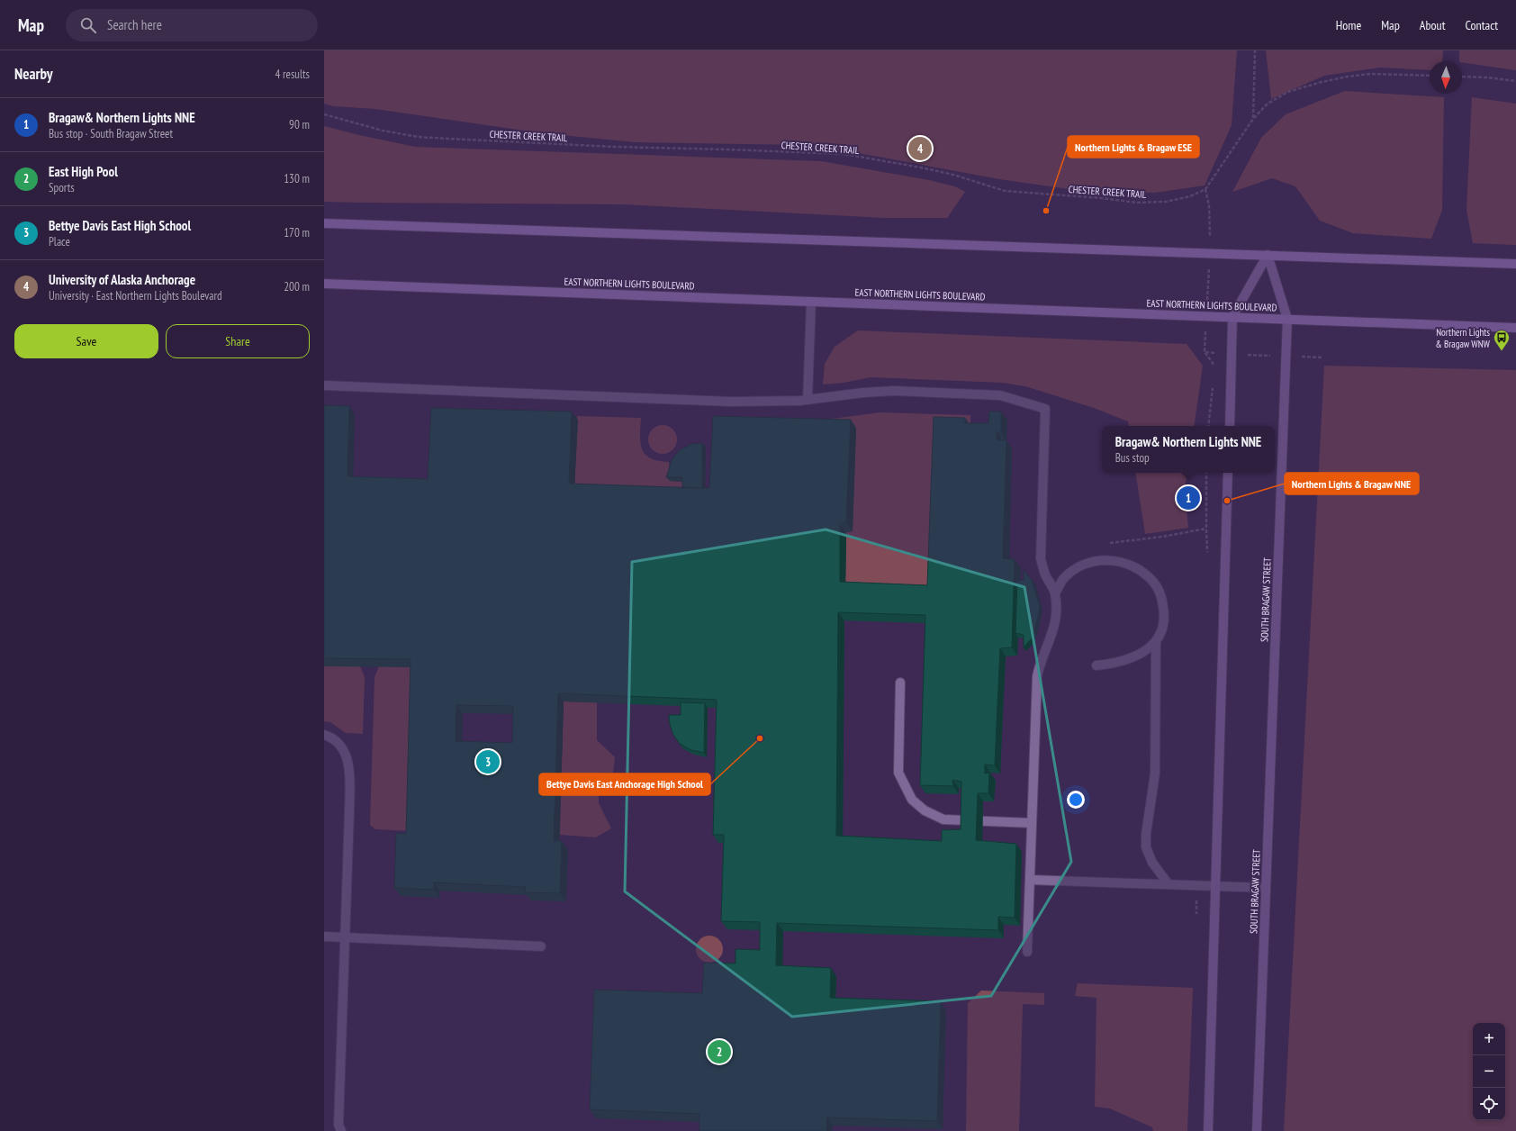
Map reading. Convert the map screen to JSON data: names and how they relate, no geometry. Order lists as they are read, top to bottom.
{
  "streets": {
    "main road": ["EAST NORTHERN LIGHTS BOULEVARD", "SOUTH BRAGAW STREET"],
    "path": ["CHESTER CREEK TRAIL"]
  },
  "crossings": [
    ["EAST NORTHERN LIGHTS BOULEVARD", "SOUTH BRAGAW STREET"]
  ],
  "places": {
    "other": ["Northern Lights & Bragaw ESE", "Northern Lights & Bragaw NNE", "Bettye Davis East Anchorage High School"],
    "bus stop": ["Northern Lights & Bragaw WNW"]
  },
  "north": "bottom",
  "page": {
    "header": "Map",
    "search": "Search here",
    "nav": [
      "Home",
      "Map",
      "About",
      "Contact"
    ],
    "heading": ["Nearby", "4 results"],
    "list": [
      {
        "mark": "1",
        "name": "Bragaw& Northern Lights NNE",
        "note": "Bus stop · South Bragaw Street",
        "value": "90 m"
      },
      {
        "mark": "2",
        "name": "East High Pool",
        "note": "Sports",
        "value": "130 m"
      },
      {
        "mark": "3",
        "name": "Bettye Davis East High School",
        "note": "Place",
        "value": "170 m"
      },
      {
        "mark": "4",
        "name": "University of Alaska Anchorage",
        "note": "University · East Northern Lights Boulevard",
        "value": "200 m"
      }
    ],
    "pins": [
      "4",
      "1",
      "3",
      "2"
    ],
    "buttons": ["Save", "Share"],
    "popup": ["Bragaw& Northern Lights NNE", "Bus stop"],
    "map_buttons": ["+", "−"]
  }
}
